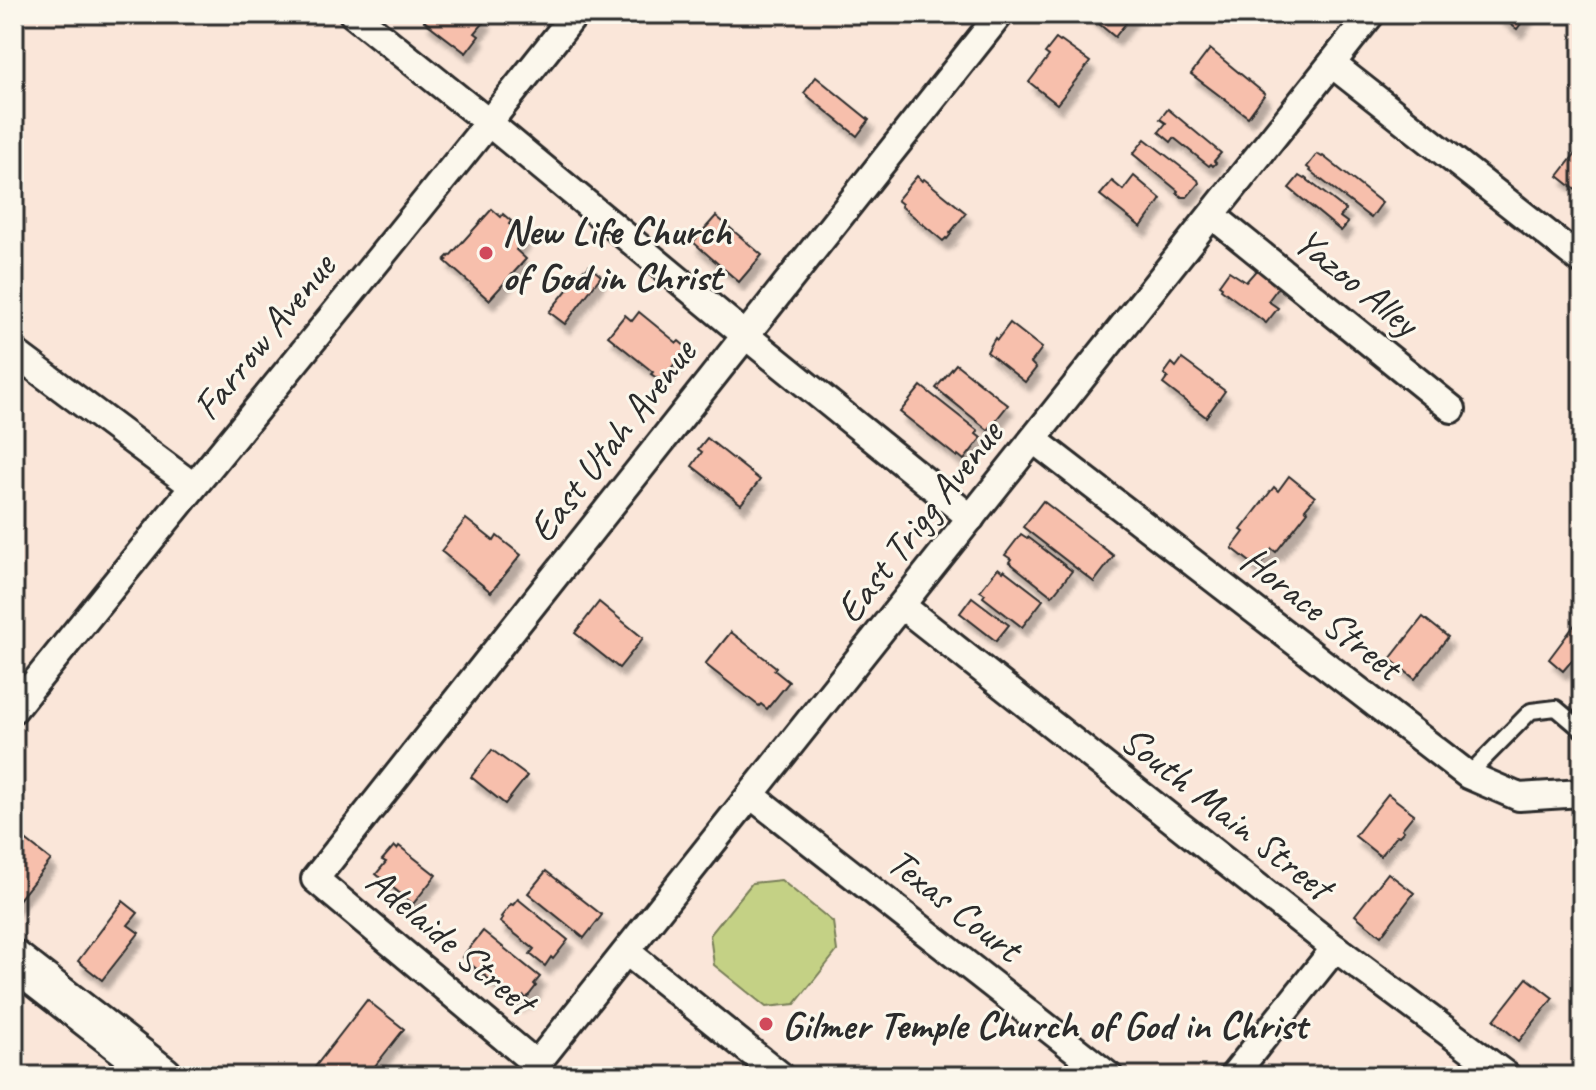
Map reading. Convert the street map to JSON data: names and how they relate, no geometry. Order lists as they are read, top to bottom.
{
  "streets": {
    "street": [
      "Yazoo Alley",
      "Farrow Avenue",
      "East Utah Avenue",
      "East Trigg Avenue",
      "Horace Street",
      "South Main Street",
      "Texas Court",
      "Adelaide Street"
    ]
  },
  "crossings": [
    ["Yazoo Alley", "East Trigg Avenue"],
    ["East Utah Avenue", "Adelaide Street"],
    ["East Trigg Avenue", "Horace Street"],
    ["East Trigg Avenue", "South Main Street"],
    ["East Trigg Avenue", "Texas Court"],
    ["East Trigg Avenue", "Adelaide Street"]
  ],
  "places": ["New Life Church of God in Christ", "Gilmer Temple Church of God in Christ"]
}
